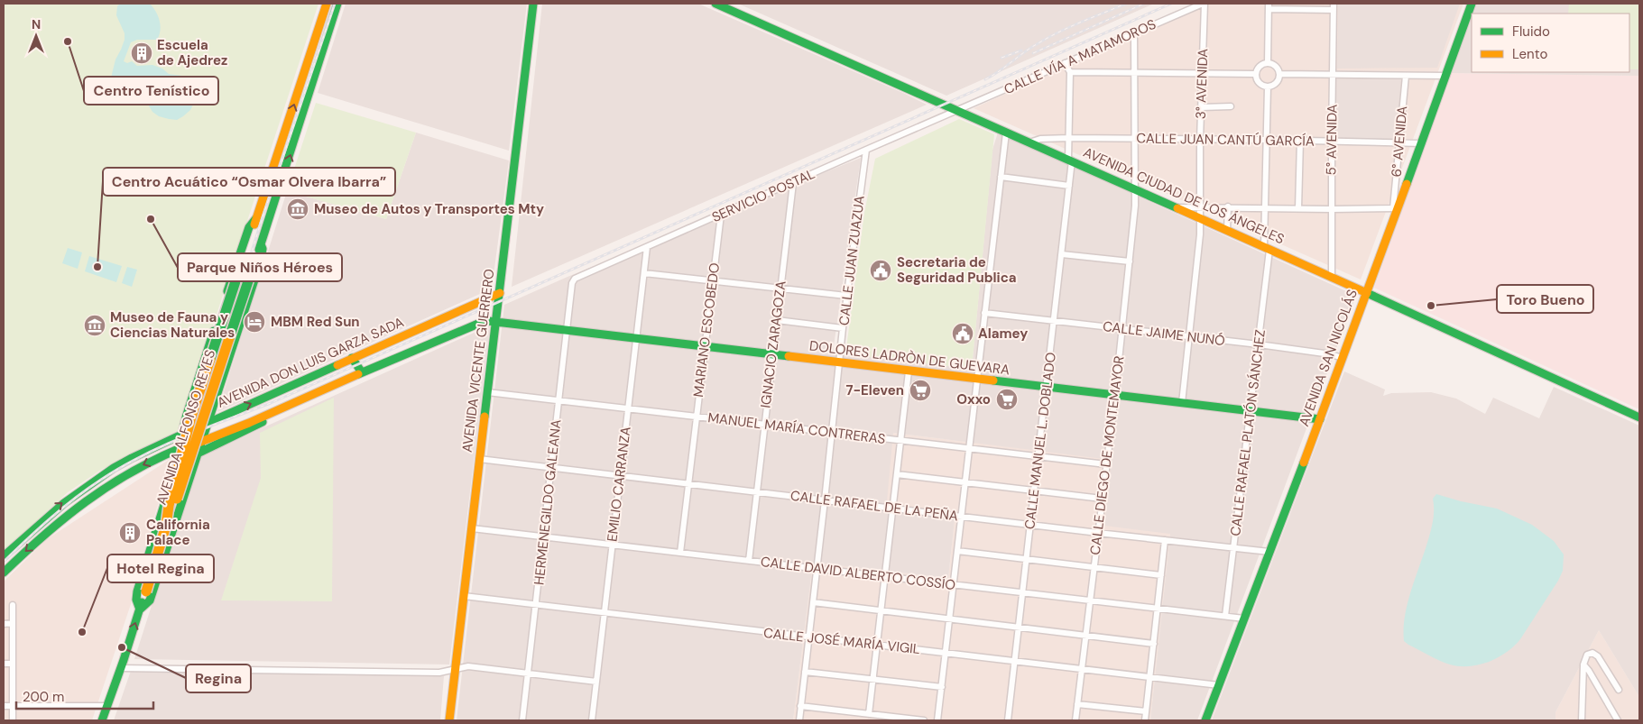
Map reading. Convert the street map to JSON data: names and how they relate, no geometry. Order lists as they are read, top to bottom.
{
  "streets": {
    "main road": [
      "AVENIDA CIUDAD DE LOS ÁNGELES",
      "DOLORES LADRÒN DE GUEVARA",
      "AVENIDA SAN NICOLÁS",
      "AVENIDA VICENTE GUERRERO",
      "AVENIDA DON LUIS GARZA SADA",
      "AVENIDA ALFONSO REYES"
    ],
    "street": [
      "CALLE VÍA A MATAMOROS",
      "3° AVENIDA",
      "CALLE JUAN CANTÚ GARCÍA",
      "5° AVENIDA",
      "6° AVENIDA",
      "SERVICIO POSTAL",
      "CALLE JUAN ZUAZUA",
      "MARIANO ESCOBEDO",
      "CALLE JAIME NUNÓ",
      "IGNACIO ZARAGOZA",
      "MANUEL MARÍA CONTRERAS",
      "CALLE RAFAEL PLATÓN SÁNCHEZ",
      "CALLE MANUEL L. DOBLADO",
      "CALLE DIEGO DE MONTEMAYOR",
      "EMILIO CARRANZA",
      "HERMENEGILDO GALEANA",
      "CALLE RAFAEL DE LA PEÑA",
      "CALLE DAVID ALBERTO COSSÍO",
      "CALLE JOSÉ MARÍA VIGIL"
    ]
  },
  "crossings": [
    ["CALLE VÍA A MATAMOROS", "3° AVENIDA"],
    ["CALLE VÍA A MATAMOROS", "SERVICIO POSTAL"],
    ["CALLE VÍA A MATAMOROS", "AVENIDA CIUDAD DE LOS ÁNGELES"],
    ["CALLE VÍA A MATAMOROS", "CALLE DIEGO DE MONTEMAYOR"],
    ["3° AVENIDA", "CALLE JUAN CANTÚ GARCÍA"],
    ["3° AVENIDA", "AVENIDA CIUDAD DE LOS ÁNGELES"],
    ["3° AVENIDA", "CALLE JAIME NUNÓ"],
    ["3° AVENIDA", "DOLORES LADRÒN DE GUEVARA"],
    ["CALLE JUAN CANTÚ GARCÍA", "5° AVENIDA"],
    ["CALLE JUAN CANTÚ GARCÍA", "6° AVENIDA"],
    ["CALLE JUAN CANTÚ GARCÍA", "AVENIDA CIUDAD DE LOS ÁNGELES"],
    ["CALLE JUAN CANTÚ GARCÍA", "AVENIDA SAN NICOLÁS"],
    ["CALLE JUAN CANTÚ GARCÍA", "CALLE RAFAEL PLATÓN SÁNCHEZ"],
    ["CALLE JUAN CANTÚ GARCÍA", "CALLE MANUEL L. DOBLADO"],
    ["CALLE JUAN CANTÚ GARCÍA", "CALLE DIEGO DE MONTEMAYOR"],
    ["5° AVENIDA", "AVENIDA CIUDAD DE LOS ÁNGELES"],
    ["6° AVENIDA", "AVENIDA SAN NICOLÁS"],
    ["SERVICIO POSTAL", "AVENIDA CIUDAD DE LOS ÁNGELES"],
    ["SERVICIO POSTAL", "CALLE JUAN ZUAZUA"],
    ["SERVICIO POSTAL", "MARIANO ESCOBEDO"],
    ["SERVICIO POSTAL", "IGNACIO ZARAGOZA"],
    ["SERVICIO POSTAL", "EMILIO CARRANZA"],
    ["SERVICIO POSTAL", "HERMENEGILDO GALEANA"],
    ["AVENIDA CIUDAD DE LOS ÁNGELES", "AVENIDA SAN NICOLÁS"],
    ["AVENIDA CIUDAD DE LOS ÁNGELES", "CALLE RAFAEL PLATÓN SÁNCHEZ"],
    ["AVENIDA CIUDAD DE LOS ÁNGELES", "CALLE MANUEL L. DOBLADO"],
    ["AVENIDA CIUDAD DE LOS ÁNGELES", "CALLE DIEGO DE MONTEMAYOR"],
    ["CALLE JUAN ZUAZUA", "DOLORES LADRÒN DE GUEVARA"],
    ["CALLE JUAN ZUAZUA", "MANUEL MARÍA CONTRERAS"],
    ["CALLE JUAN ZUAZUA", "CALLE RAFAEL DE LA PEÑA"],
    ["CALLE JUAN ZUAZUA", "CALLE DAVID ALBERTO COSSÍO"],
    ["CALLE JUAN ZUAZUA", "CALLE JOSÉ MARÍA VIGIL"],
    ["MARIANO ESCOBEDO", "DOLORES LADRÒN DE GUEVARA"],
    ["MARIANO ESCOBEDO", "MANUEL MARÍA CONTRERAS"],
    ["MARIANO ESCOBEDO", "CALLE RAFAEL DE LA PEÑA"],
    ["MARIANO ESCOBEDO", "CALLE DAVID ALBERTO COSSÍO"],
    ["CALLE JAIME NUNÓ", "AVENIDA SAN NICOLÁS"],
    ["CALLE JAIME NUNÓ", "CALLE RAFAEL PLATÓN SÁNCHEZ"],
    ["CALLE JAIME NUNÓ", "CALLE MANUEL L. DOBLADO"],
    ["CALLE JAIME NUNÓ", "CALLE DIEGO DE MONTEMAYOR"],
    ["IGNACIO ZARAGOZA", "DOLORES LADRÒN DE GUEVARA"],
    ["IGNACIO ZARAGOZA", "MANUEL MARÍA CONTRERAS"],
    ["IGNACIO ZARAGOZA", "CALLE RAFAEL DE LA PEÑA"],
    ["IGNACIO ZARAGOZA", "CALLE DAVID ALBERTO COSSÍO"],
    ["DOLORES LADRÒN DE GUEVARA", "AVENIDA SAN NICOLÁS"],
    ["DOLORES LADRÒN DE GUEVARA", "AVENIDA VICENTE GUERRERO"],
    ["DOLORES LADRÒN DE GUEVARA", "CALLE RAFAEL PLATÓN SÁNCHEZ"],
    ["DOLORES LADRÒN DE GUEVARA", "CALLE MANUEL L. DOBLADO"],
    ["DOLORES LADRÒN DE GUEVARA", "CALLE DIEGO DE MONTEMAYOR"],
    ["DOLORES LADRÒN DE GUEVARA", "EMILIO CARRANZA"],
    ["DOLORES LADRÒN DE GUEVARA", "HERMENEGILDO GALEANA"],
    ["AVENIDA SAN NICOLÁS", "CALLE RAFAEL DE LA PEÑA"],
    ["AVENIDA SAN NICOLÁS", "CALLE DAVID ALBERTO COSSÍO"],
    ["AVENIDA SAN NICOLÁS", "CALLE JOSÉ MARÍA VIGIL"],
    ["AVENIDA VICENTE GUERRERO", "AVENIDA DON LUIS GARZA SADA"],
    ["AVENIDA VICENTE GUERRERO", "MANUEL MARÍA CONTRERAS"],
    ["AVENIDA VICENTE GUERRERO", "CALLE RAFAEL DE LA PEÑA"],
    ["AVENIDA VICENTE GUERRERO", "CALLE DAVID ALBERTO COSSÍO"],
    ["AVENIDA VICENTE GUERRERO", "CALLE JOSÉ MARÍA VIGIL"],
    ["MANUEL MARÍA CONTRERAS", "CALLE MANUEL L. DOBLADO"],
    ["MANUEL MARÍA CONTRERAS", "CALLE DIEGO DE MONTEMAYOR"],
    ["MANUEL MARÍA CONTRERAS", "EMILIO CARRANZA"],
    ["MANUEL MARÍA CONTRERAS", "HERMENEGILDO GALEANA"],
    ["CALLE RAFAEL PLATÓN SÁNCHEZ", "CALLE RAFAEL DE LA PEÑA"],
    ["CALLE RAFAEL PLATÓN SÁNCHEZ", "CALLE DAVID ALBERTO COSSÍO"],
    ["CALLE MANUEL L. DOBLADO", "CALLE RAFAEL DE LA PEÑA"],
    ["CALLE MANUEL L. DOBLADO", "CALLE DAVID ALBERTO COSSÍO"],
    ["CALLE MANUEL L. DOBLADO", "CALLE JOSÉ MARÍA VIGIL"],
    ["CALLE DIEGO DE MONTEMAYOR", "CALLE RAFAEL DE LA PEÑA"],
    ["CALLE DIEGO DE MONTEMAYOR", "CALLE DAVID ALBERTO COSSÍO"],
    ["CALLE DIEGO DE MONTEMAYOR", "CALLE JOSÉ MARÍA VIGIL"],
    ["EMILIO CARRANZA", "CALLE RAFAEL DE LA PEÑA"],
    ["EMILIO CARRANZA", "CALLE DAVID ALBERTO COSSÍO"],
    ["EMILIO CARRANZA", "CALLE JOSÉ MARÍA VIGIL"],
    ["HERMENEGILDO GALEANA", "CALLE RAFAEL DE LA PEÑA"],
    ["HERMENEGILDO GALEANA", "CALLE DAVID ALBERTO COSSÍO"],
    ["HERMENEGILDO GALEANA", "CALLE JOSÉ MARÍA VIGIL"]
  ],
  "one_way": ["AVENIDA ALFONSO REYES"],
  "places": {
    "other": [
      "Centro Tenístico",
      "Parque Niños Héroes",
      "Centro Acuático “Osmar Olvera Ibarra”",
      "Toro Bueno",
      "Hotel Regina",
      "Regina"
    ],
    "building": ["Escuela de Ajedrez", "California Palace"],
    "museum": ["Museo de Autos y Transportes Mty", "Museo de Fauna y Ciencias Naturales"],
    "public building": ["Secretaria de Seguridad Publica", "Alamey"],
    "hotel": ["MBM Red Sun"],
    "supermarket": ["7-Eleven", "Oxxo"]
  },
  "legend": ["Fluido", "Lento"],
  "scale_bar": "200 m",
  "north": "top"
}
